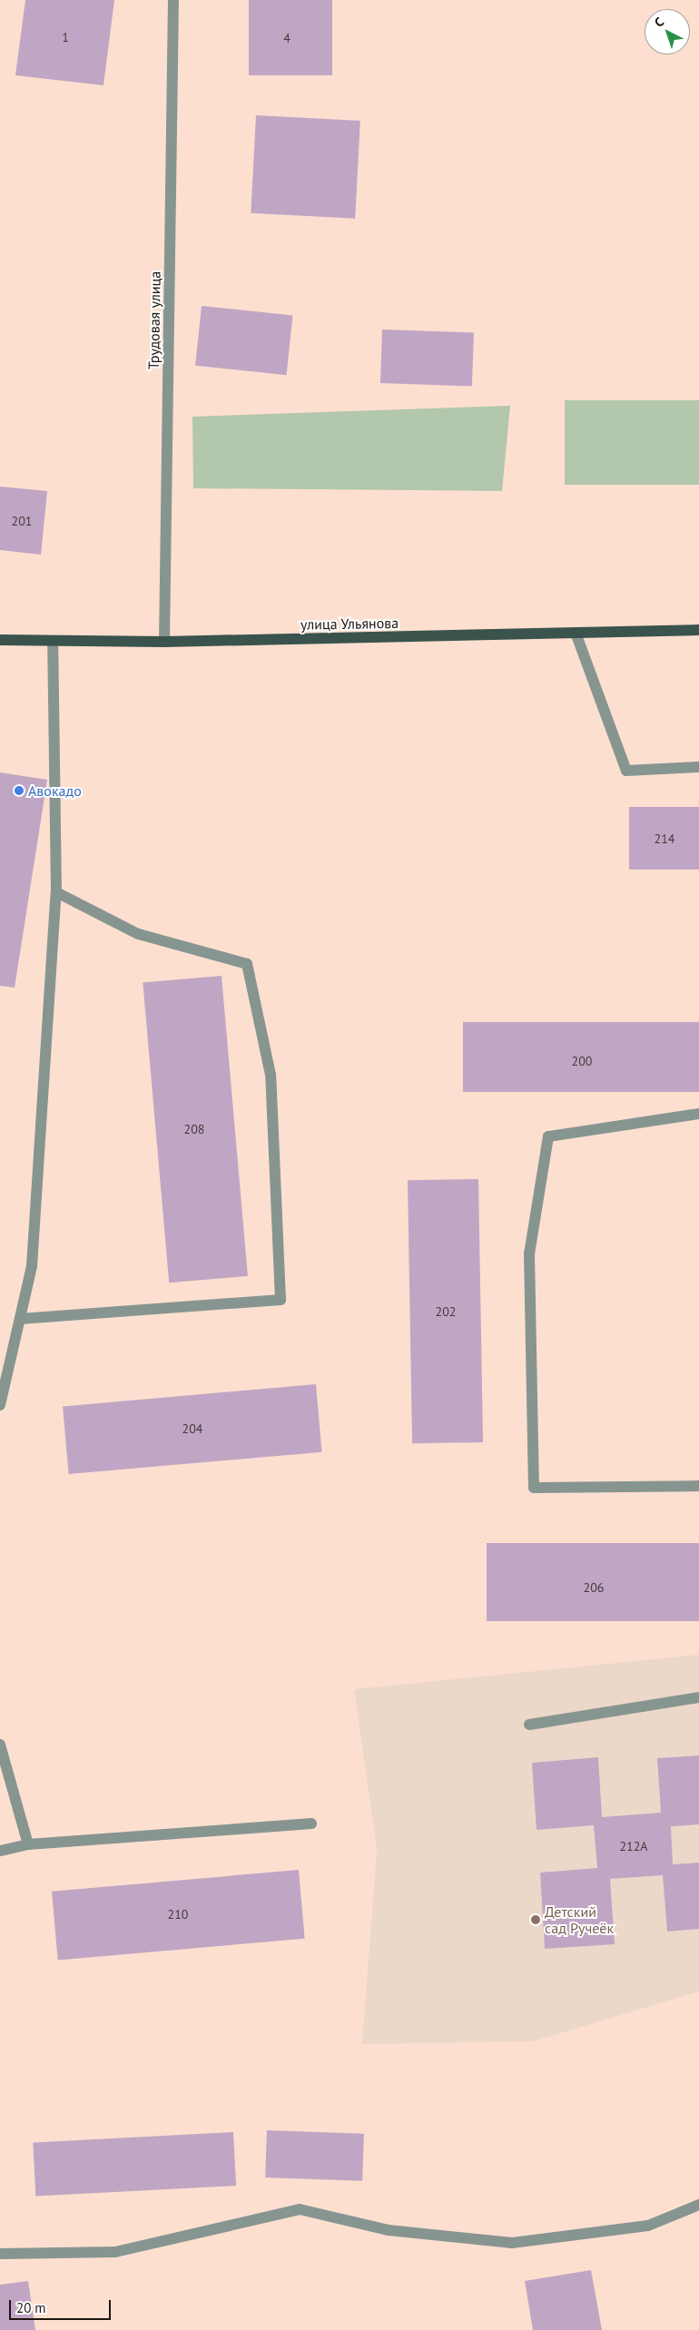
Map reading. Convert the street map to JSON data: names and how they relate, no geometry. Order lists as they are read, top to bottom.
{
  "streets": {
    "main road": ["улица Ульянова"],
    "street": ["Трудовая улица"]
  },
  "crossings": [
    ["Трудовая улица", "улица Ульянова"]
  ],
  "places": ["Авокадо", "Детский сад Ручеёк"],
  "house_numbers": [
    "1",
    "4",
    "201",
    "214",
    "200",
    "208",
    "202",
    "204",
    "206",
    "212А",
    "210"
  ],
  "scale_bar": "20 m",
  "north": "top left"
}
